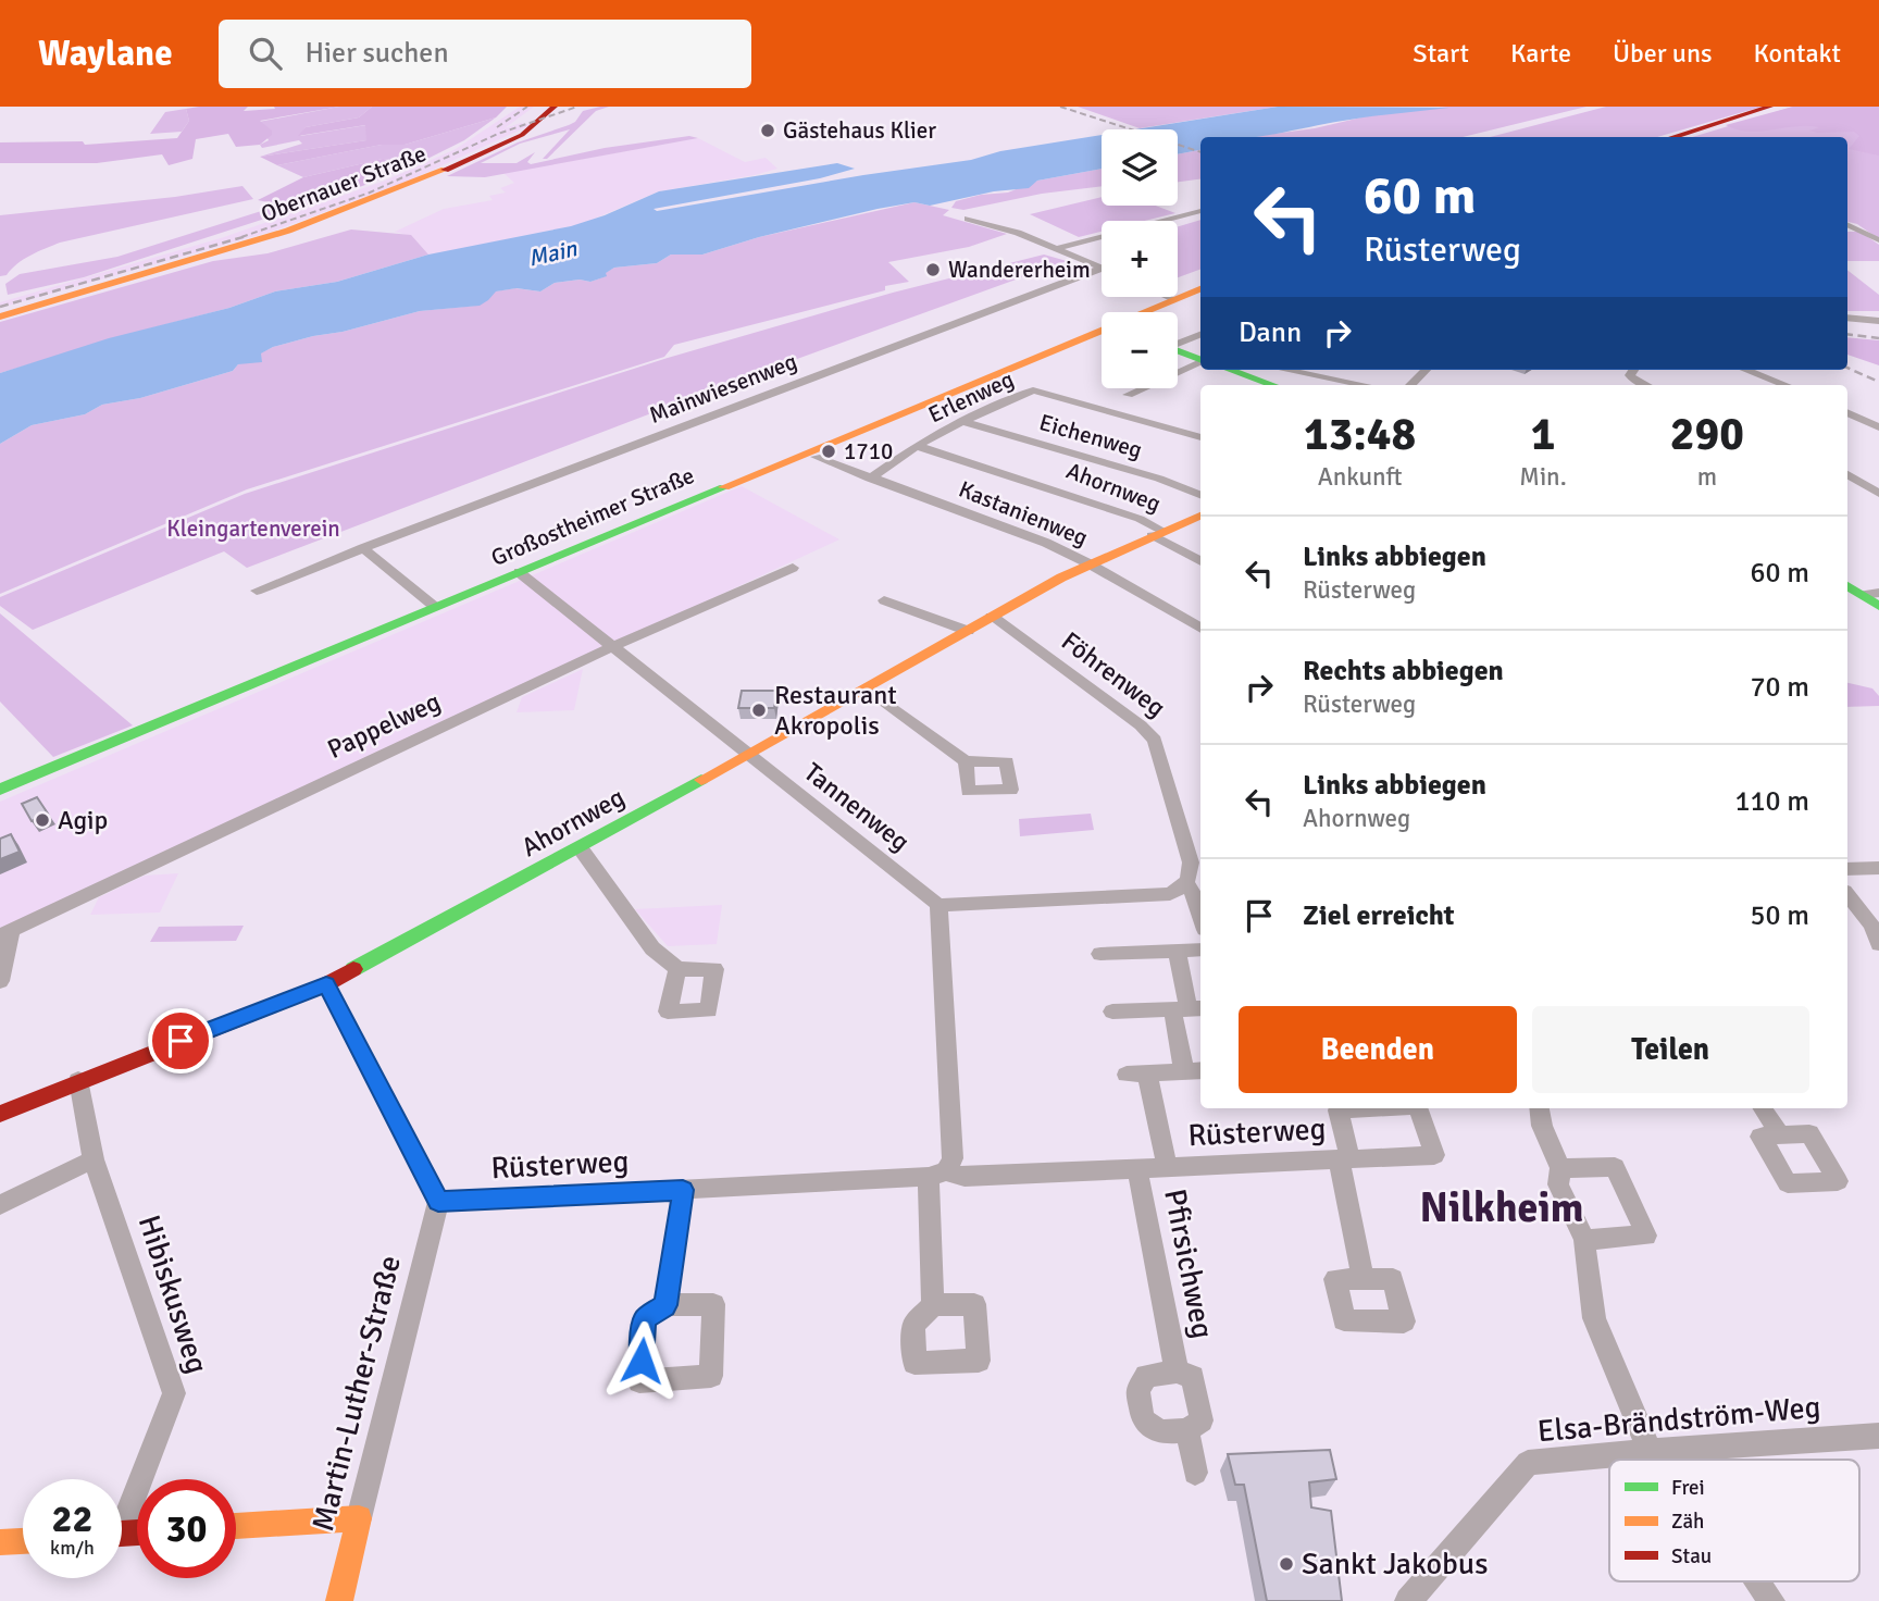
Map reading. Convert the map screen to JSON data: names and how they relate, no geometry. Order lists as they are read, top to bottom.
{
  "streets": {
    "main road": [
      "Obernauer Straße",
      "Ahornweg",
      "Großostheimer Straße",
      "Martin-Luther-Straße"
    ],
    "street": [
      "Mainwiesenweg",
      "Erlenweg",
      "Eichenweg",
      "Kastanienweg",
      "Föhrenweg",
      "Pappelweg",
      "Tannenweg",
      "Rüsterweg",
      "Pfirsichweg",
      "Hibiskusweg",
      "Elsa-Brändström-Weg"
    ]
  },
  "crossings": [
    ["Erlenweg", "Eichenweg"],
    ["Erlenweg", "Ahornweg"],
    ["Erlenweg", "Kastanienweg"],
    ["Ahornweg", "Kastanienweg"],
    ["Ahornweg", "Föhrenweg"],
    ["Ahornweg", "Tannenweg"],
    ["Ahornweg", "Hibiskusweg"],
    ["Großostheimer Straße", "Tannenweg"],
    ["Pappelweg", "Tannenweg"],
    ["Rüsterweg", "Pfirsichweg"],
    ["Rüsterweg", "Martin-Luther-Straße"]
  ],
  "districts": ["Nilkheim"],
  "water": ["Main"],
  "parks": ["Kleingartenverein"],
  "places": [
    "Gästehaus Klier",
    "Wandererheim",
    "1710",
    "Restaurant Akropolis",
    "Agip",
    "Sankt Jakobus"
  ],
  "legend": ["Frei", "Zäh", "Stau"],
  "page": {
    "header": "Waylane",
    "search": "Hier suchen",
    "nav": [
      "Start",
      "Karte",
      "Über uns",
      "Kontakt"
    ],
    "map_buttons": ["+", "−"],
    "turn": ["60 m", "Rüsterweg"],
    "then": "Dann",
    "eta": [
      "13:48",
      "Ankunft",
      "1",
      "Min.",
      "290",
      "m"
    ],
    "list": [
      {
        "name": "Links abbiegen",
        "note": "Rüsterweg",
        "value": "60 m"
      },
      {
        "name": "Rechts abbiegen",
        "note": "Rüsterweg",
        "value": "70 m"
      },
      {
        "name": "Links abbiegen",
        "note": "Ahornweg",
        "value": "110 m"
      },
      {
        "name": "Ziel erreicht",
        "value": "50 m"
      }
    ],
    "buttons": ["Beenden", "Teilen"],
    "speed": "22 km/h",
    "limit": "30"
  }
}
